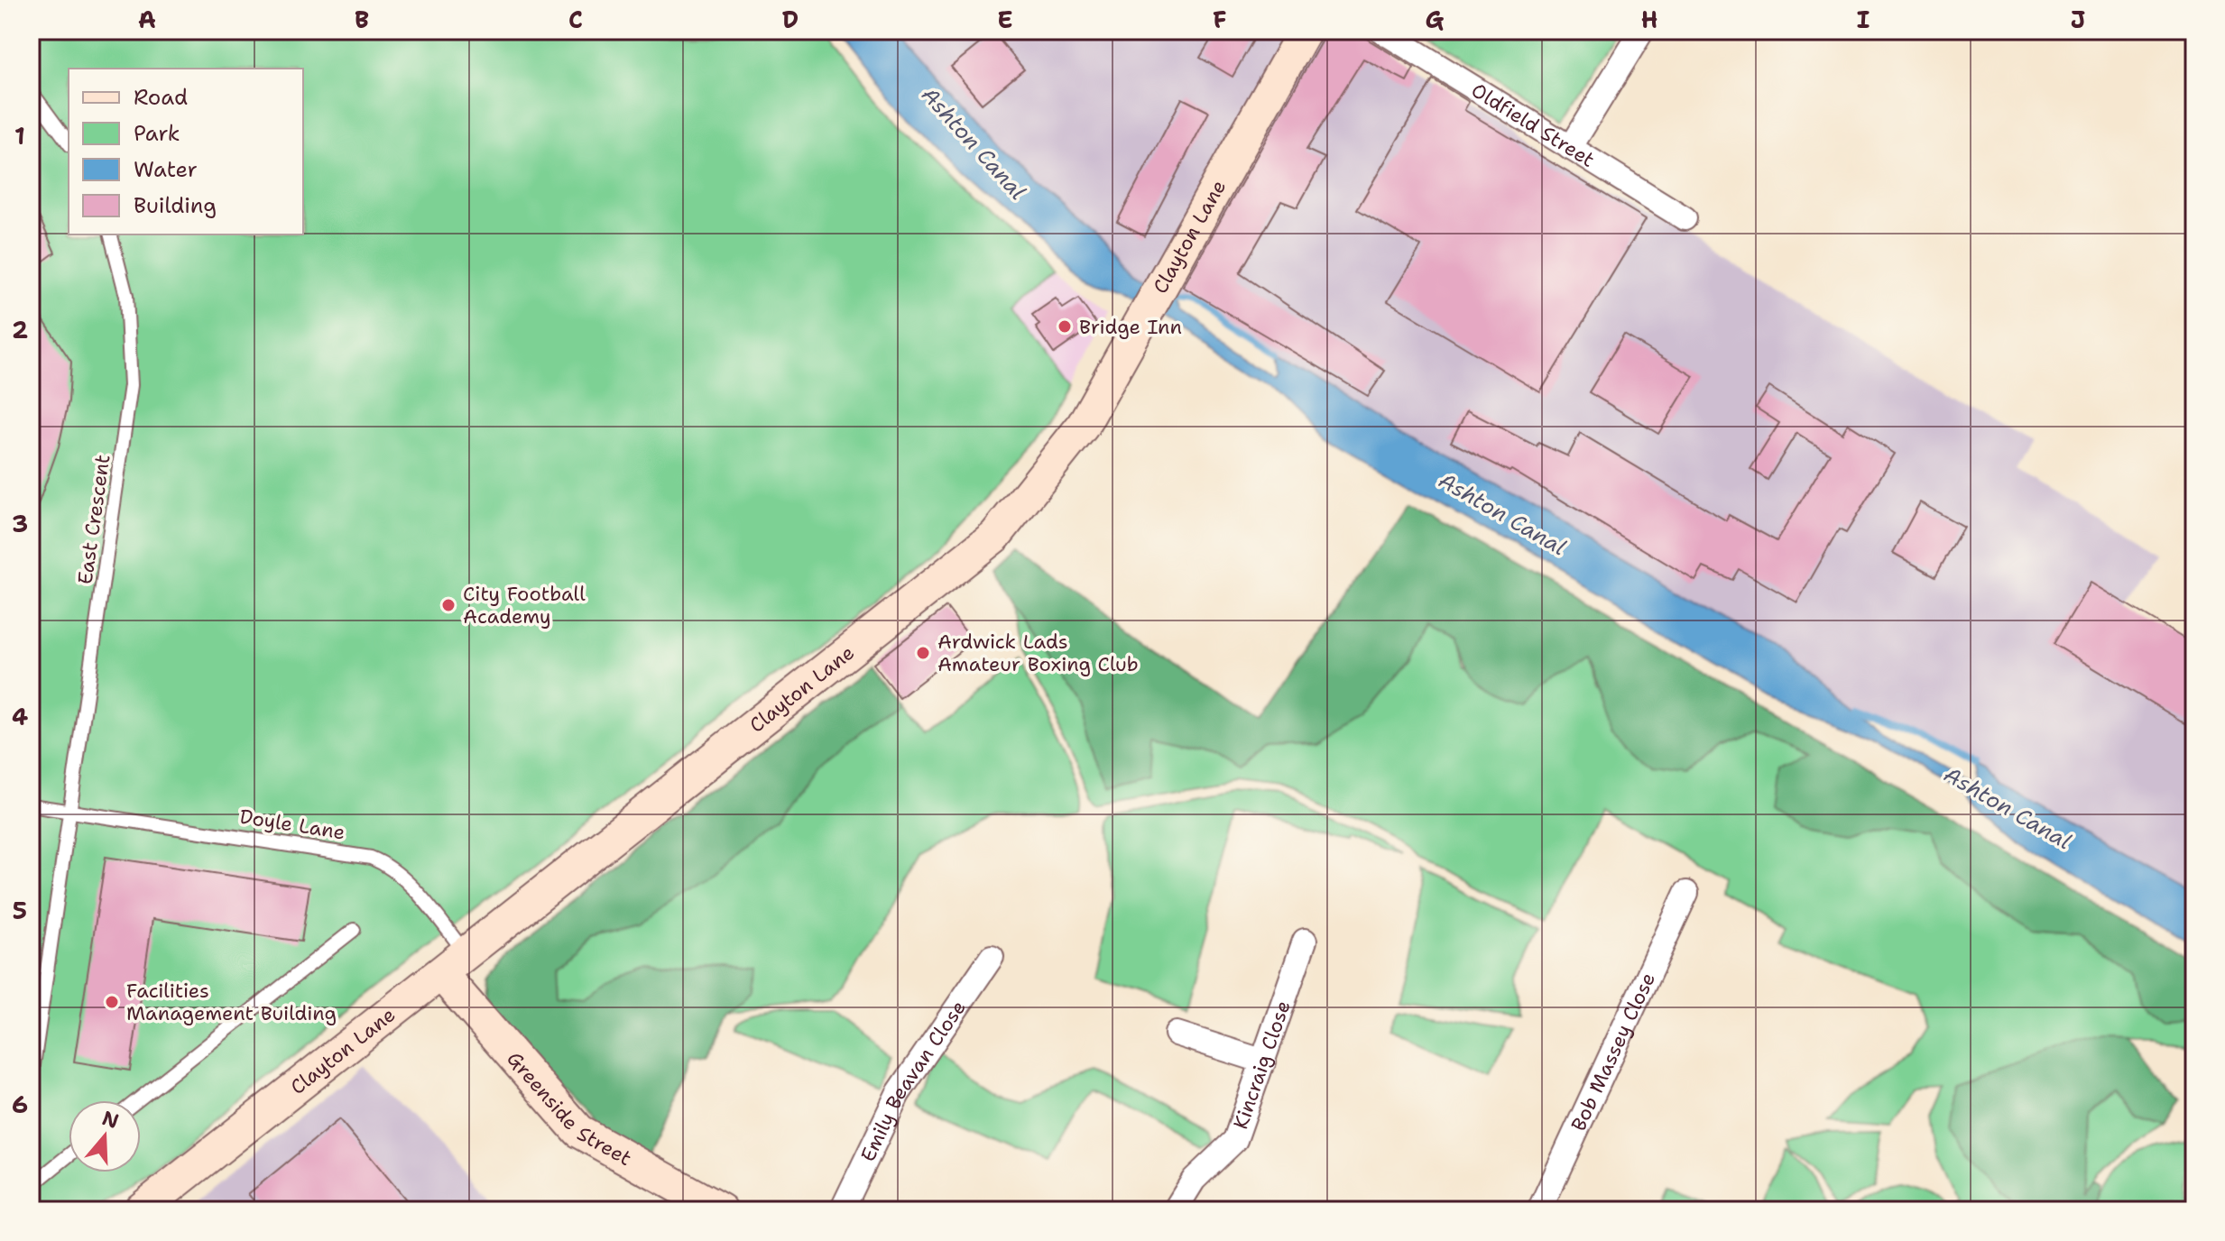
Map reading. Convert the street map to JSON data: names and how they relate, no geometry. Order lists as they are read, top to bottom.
{
  "streets": {
    "street": [
      "Oldfield Street",
      "Clayton Lane",
      "Bob Massey Close",
      "Kincraig Close",
      "Emily Beavan Close",
      "Greenside Street"
    ],
    "lane": ["East Crescent", "Doyle Lane"]
  },
  "crossings": [
    ["Clayton Lane", "Doyle Lane"],
    ["Clayton Lane", "Greenside Street"],
    ["East Crescent", "Doyle Lane"]
  ],
  "water": ["Ashton Canal"],
  "places": [
    "Bridge Inn",
    "City Football Academy",
    "Ardwick Lads Amateur Boxing Club",
    "Facilities Management Building"
  ],
  "legend": [
    "Road",
    "Park",
    "Water",
    "Building"
  ],
  "north": "top",
  "grid": {
    "columns": [
      "A",
      "B",
      "C",
      "D",
      "E",
      "F",
      "G",
      "H",
      "I",
      "J"
    ],
    "rows": [
      "1",
      "2",
      "3",
      "4",
      "5",
      "6"
    ]
  }
}
